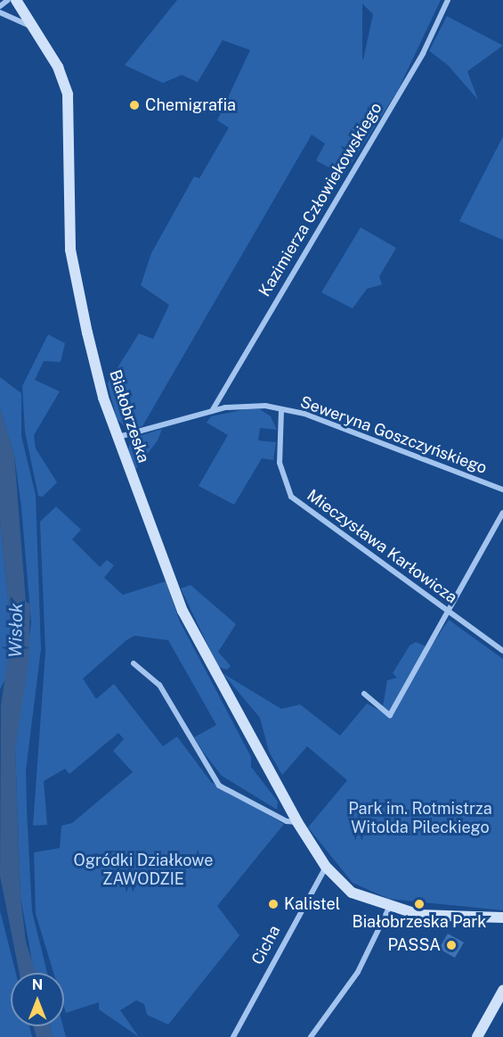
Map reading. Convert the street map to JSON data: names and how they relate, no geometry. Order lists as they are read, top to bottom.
{
  "streets": {
    "street": [
      "Kazimierza Człowiekowskiego",
      "Białobrzeska",
      "Seweryna Goszczyńskiego",
      "Mieczysława Karłowicza",
      "Cicha"
    ]
  },
  "crossings": [
    ["Kazimierza Człowiekowskiego", "Seweryna Goszczyńskiego"],
    ["Białobrzeska", "Seweryna Goszczyńskiego"],
    ["Białobrzeska", "Cicha"],
    ["Seweryna Goszczyńskiego", "Mieczysława Karłowicza"]
  ],
  "water": ["Wisłok"],
  "parks": ["Park im. Rotmistrza Witolda Pileckiego", "Ogródki Działkowe ZAWODZIE"],
  "places": [
    "Chemigrafia",
    "Kalistel",
    "Białobrzeska Park",
    "PASSA"
  ],
  "north": "top"
}
